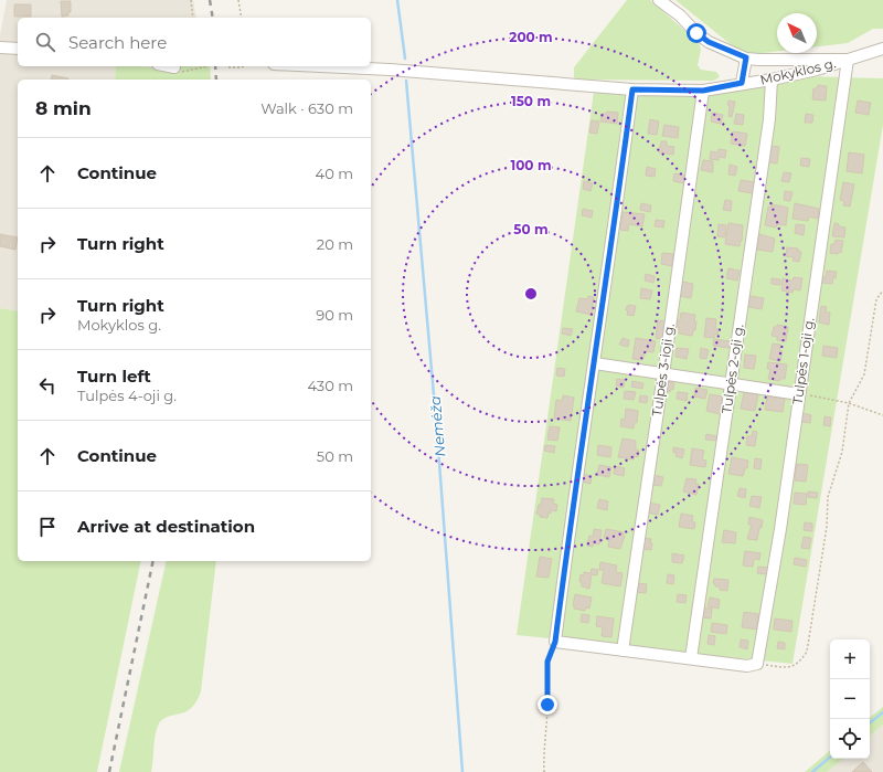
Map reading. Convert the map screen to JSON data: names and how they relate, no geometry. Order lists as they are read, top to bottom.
{
  "streets": {
    "street": [
      "Mokyklos g.",
      "Tulpės 1-oji g.",
      "Tulpės 2-oji g.",
      "Tulpės 3-ioji g."
    ]
  },
  "crossings": [
    ["Mokyklos g.", "Tulpės 1-oji g."],
    ["Mokyklos g.", "Tulpės 2-oji g."],
    ["Mokyklos g.", "Tulpės 3-ioji g."]
  ],
  "water": ["Nemėža"],
  "north": "top left",
  "page": {
    "search": "Search here",
    "heading": ["8 min", "Walk · 630 m"],
    "list": [
      ["Continue", "40 m"],
      ["Turn right", "20 m"],
      ["Turn right", "Mokyklos g.", "90 m"],
      ["Turn left", "Tulpės 4-oji g.", "430 m"],
      ["Continue", "50 m"],
      "Arrive at destination"
    ],
    "map_buttons": ["+", "−"]
  },
  "rings": [
    "200 m",
    "150 m",
    "100 m",
    "50 m"
  ]
}
